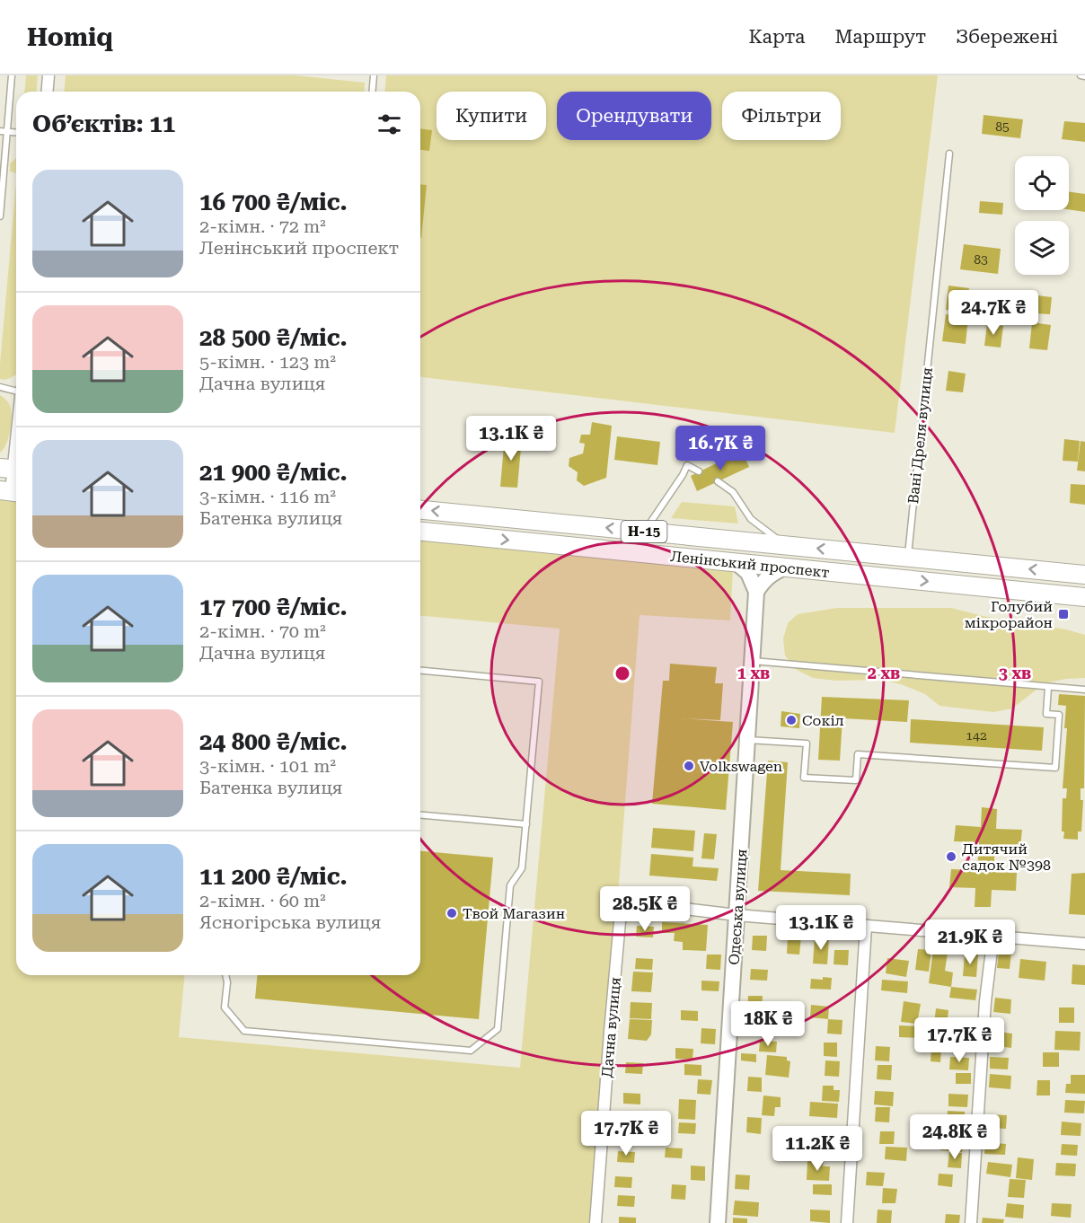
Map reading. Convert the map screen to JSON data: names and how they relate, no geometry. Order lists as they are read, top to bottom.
{
  "streets": {
    "main road": ["Н-15", "Ленінський проспект"],
    "street": ["Одеська вулиця", "Дачна вулиця"],
    "lane": ["Вані Дреля вулиця"]
  },
  "crossings": [
    ["Вані Дреля вулиця", "Ленінський проспект"],
    ["Одеська вулиця", "Дачна вулиця"]
  ],
  "places": {
    "transit": ["Голубий мікрорайон"],
    "other": [
      "Сокіл",
      "Volkswagen",
      "Дитячий садок №398",
      "Твой Магазин"
    ]
  },
  "house_numbers": ["85", "83", "142"],
  "page": {
    "header": "Homiq",
    "nav": ["Карта", "Маршрут", "Збережені"],
    "chip": ["Купити", "Орендувати", "Фільтри"],
    "heading": "Об’єктів: 11",
    "list": [
      {
        "name": "16 700 ₴/міс.",
        "note": "2-кімн. · 72 m² · Ленінський проспект"
      },
      {
        "name": "28 500 ₴/міс.",
        "note": "5-кімн. · 123 m² · Дачна вулиця"
      },
      {
        "name": "21 900 ₴/міс.",
        "note": "3-кімн. · 116 m² · Батенка вулиця"
      },
      {
        "name": "17 700 ₴/міс.",
        "note": "2-кімн. · 70 m² · Дачна вулиця"
      },
      {
        "name": "24 800 ₴/міс.",
        "note": "3-кімн. · 101 m² · Батенка вулиця"
      },
      {
        "name": "11 200 ₴/міс.",
        "note": "2-кімн. · 60 m² · Ясногірська вулиця"
      }
    ],
    "price": [
      "24.7K ₴",
      "13.1K ₴",
      "16.7K ₴",
      "28.5K ₴",
      "13.1K ₴",
      "21.9K ₴",
      "18K ₴",
      "17.7K ₴",
      "17.7K ₴",
      "24.8K ₴",
      "11.2K ₴"
    ]
  },
  "rings": ["1 хв", "2 хв", "3 хв"]
}
